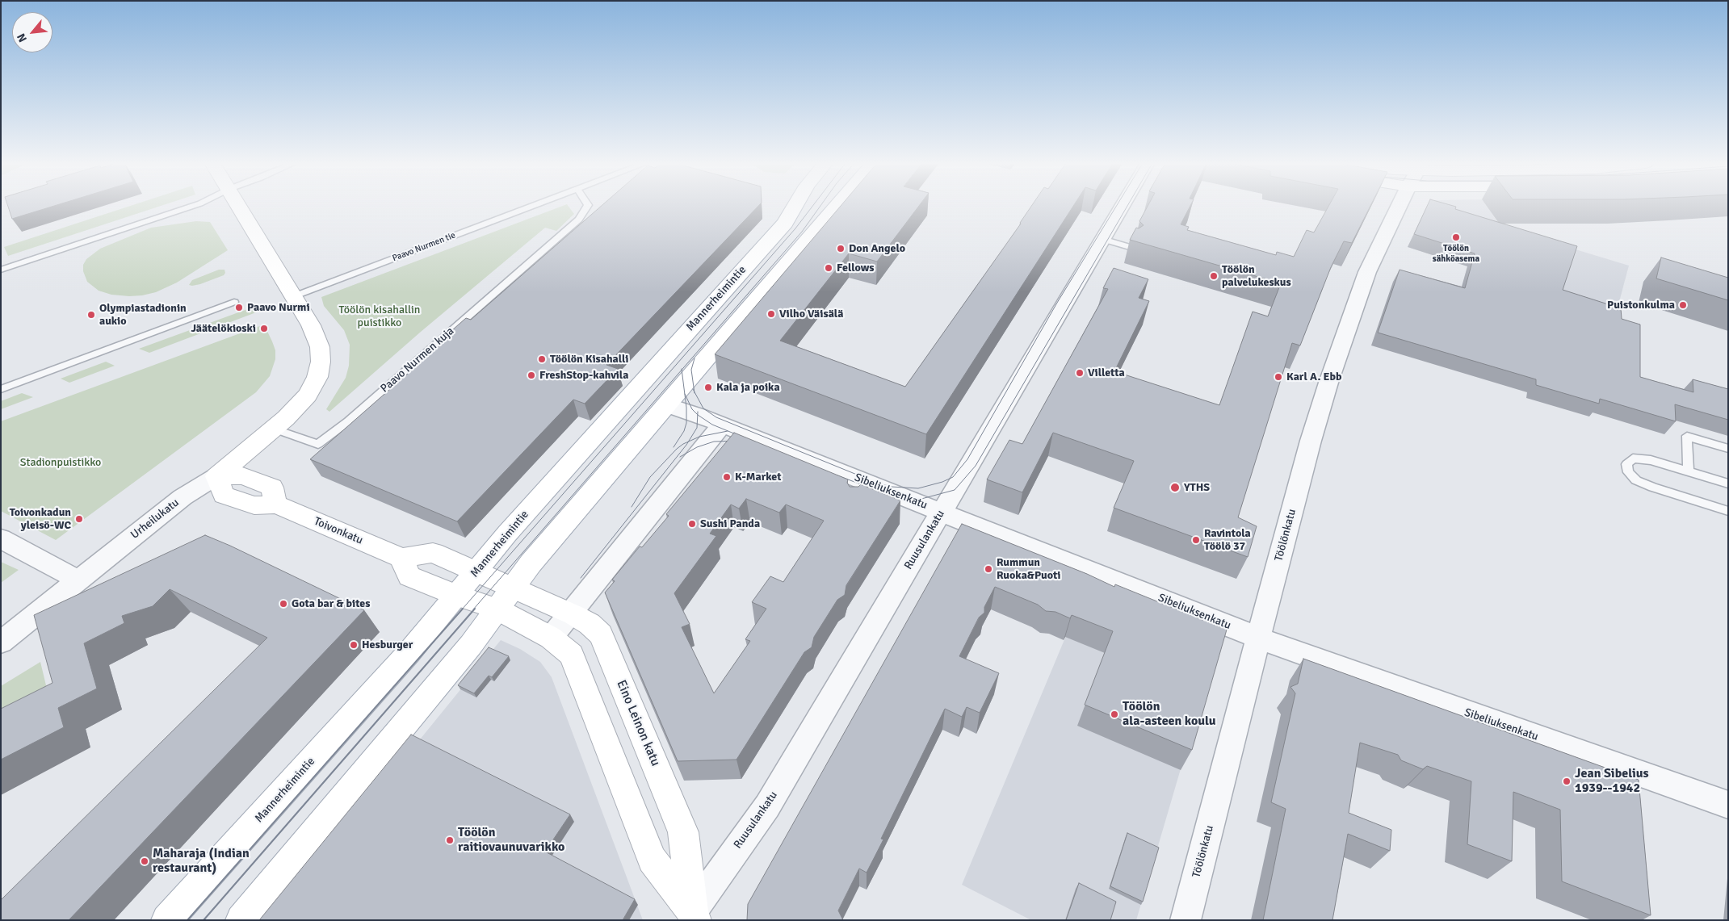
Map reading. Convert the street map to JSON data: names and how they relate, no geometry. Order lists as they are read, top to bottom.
{
  "streets": {
    "main road": [
      "Mannerheimintie",
      "Urheilukatu",
      "Toivonkatu",
      "Eino Leinon katu"
    ],
    "street": ["Sibeliuksenkatu", "Töölönkatu", "Ruusulankatu"],
    "lane": ["Paavo Nurmen tie", "Paavo Nurmen kuja"]
  },
  "crossings": [
    ["Paavo Nurmen tie", "Urheilukatu"],
    ["Paavo Nurmen kuja", "Urheilukatu"],
    ["Sibeliuksenkatu", "Töölönkatu"],
    ["Sibeliuksenkatu", "Ruusulankatu"],
    ["Urheilukatu", "Toivonkatu"],
    ["Ruusulankatu", "Eino Leinon katu"]
  ],
  "parks": ["Töölön kisahallin puistikko", "Stadionpuistikko"],
  "places": [
    "Töölön sähköasema",
    "Don Angelo",
    "Fellows",
    "Töölön palvelukeskus",
    "Puistonkulma",
    "Paavo Nurmi",
    "Vilho Väisälä",
    "Olympiastadionin aukio",
    "Jäätelökioski",
    "Töölön Kisahalli",
    "Villetta",
    "FreshStop-kahvila",
    "Karl A. Ebb",
    "Kala ja poika",
    "K-Market",
    "YTHS",
    "Toivonkadun yleisö-WC",
    "Sushi Panda",
    "Ravintola Töölö 37",
    "Rummun Ruoka&Puoti",
    "Gota bar & bites",
    "Hesburger",
    "Töölön ala-asteen koulu",
    "Jean Sibelius 1939--1942",
    "Töölön raitiovaunuvarikko",
    "Maharaja (Indian restaurant)"
  ],
  "north": "bottom left"
}
